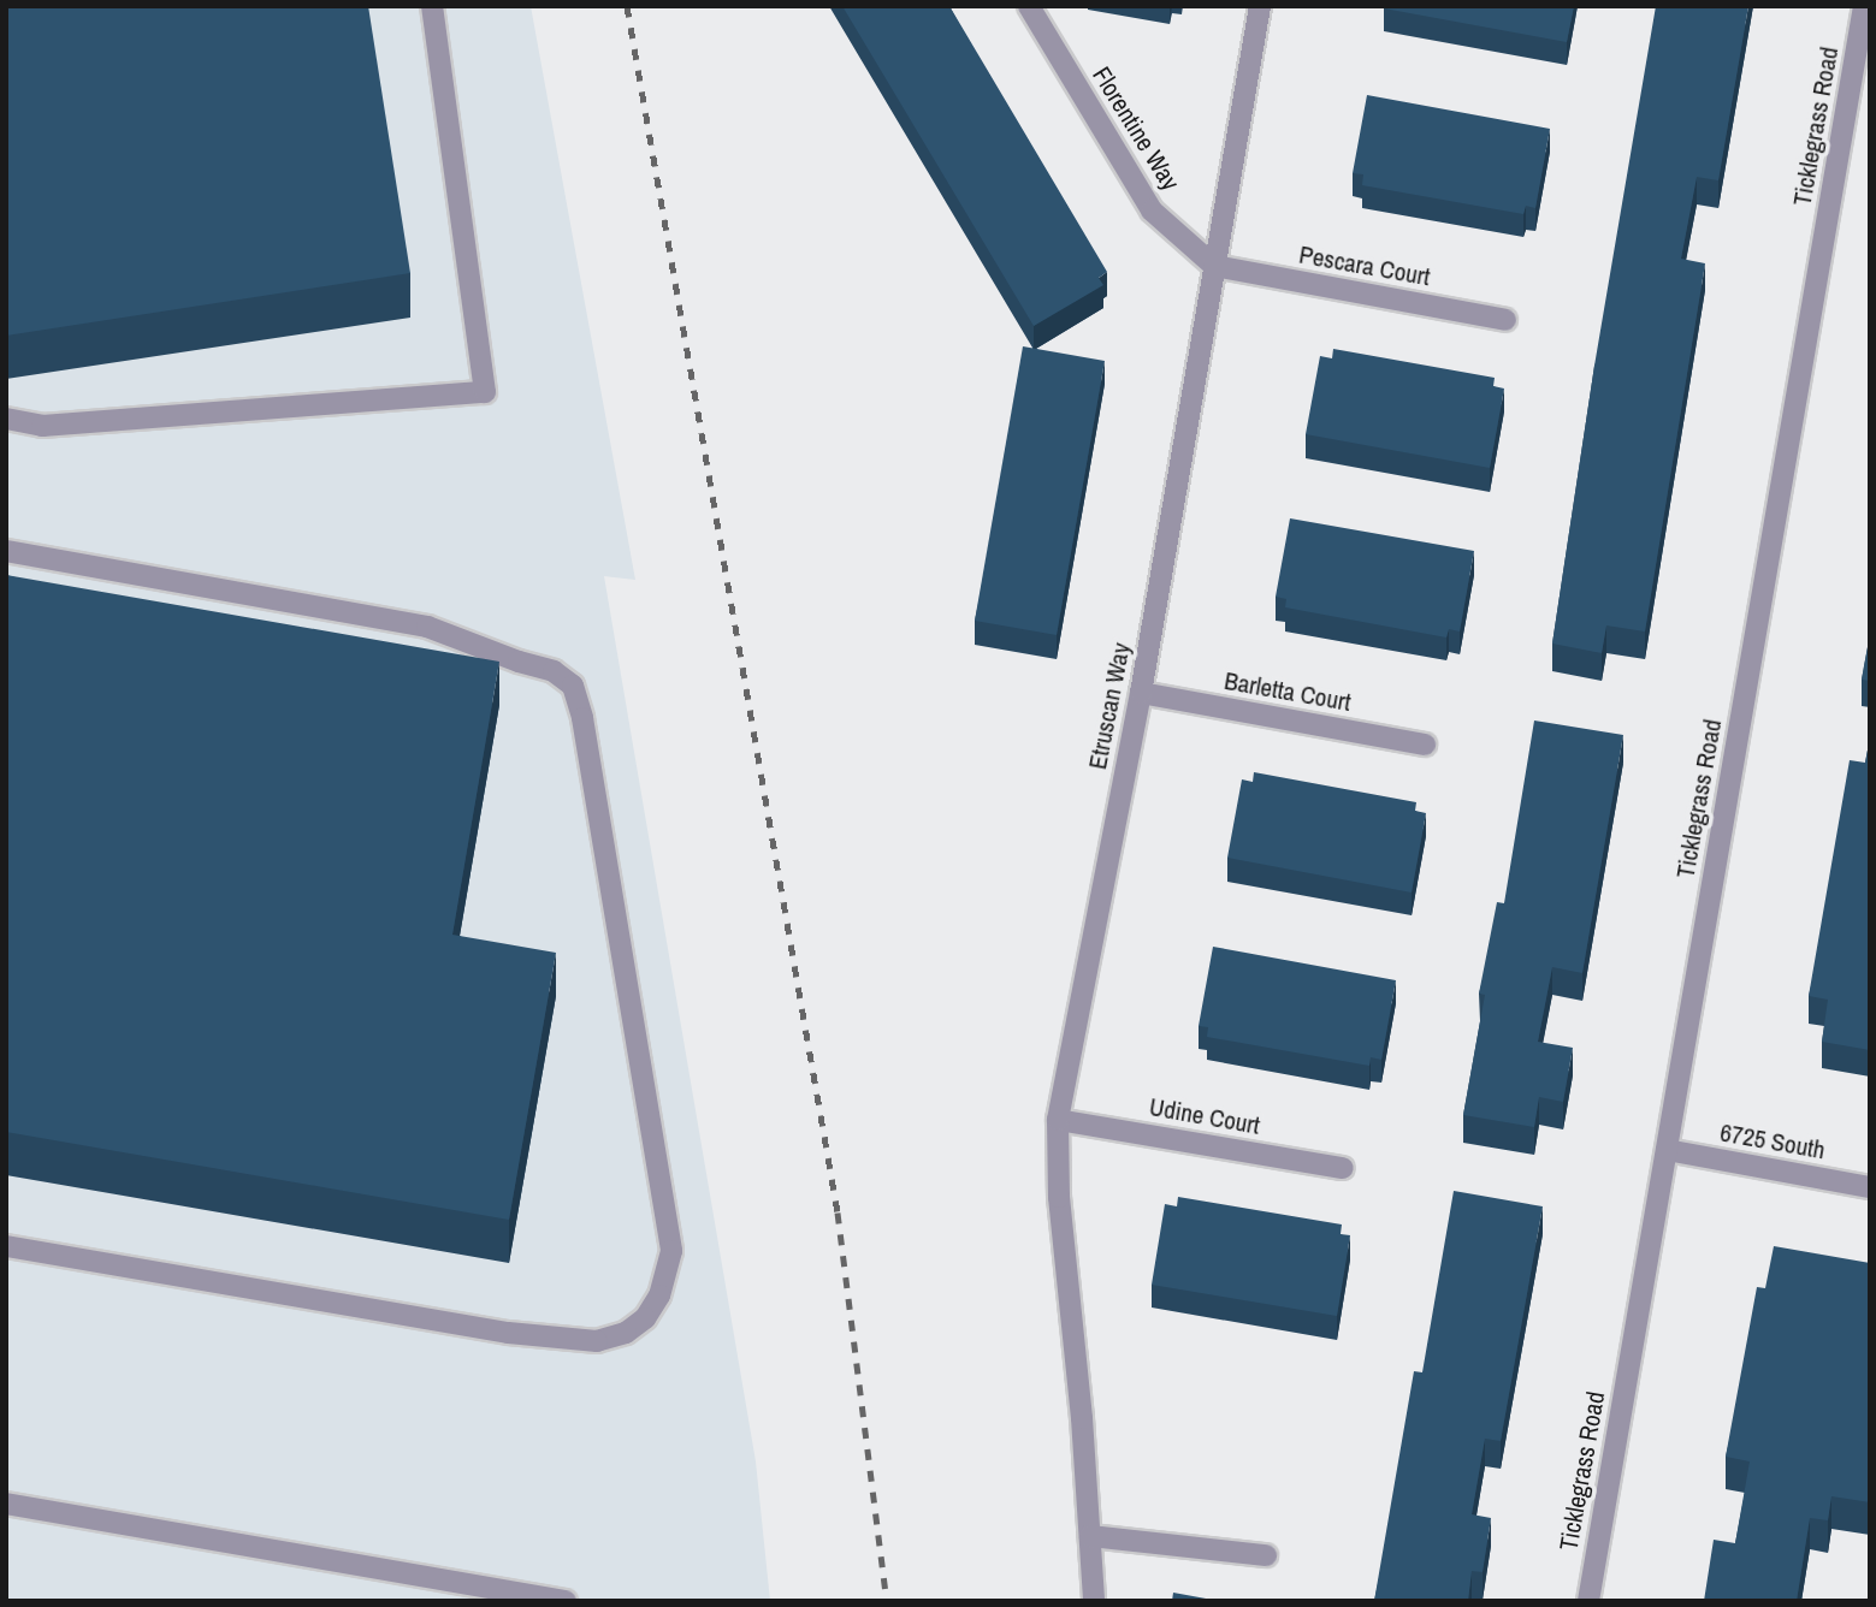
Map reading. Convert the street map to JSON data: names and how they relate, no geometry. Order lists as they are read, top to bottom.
{
  "streets": {
    "street": [
      "Ticklegrass Road",
      "Florentine Way",
      "Pescara Court",
      "Barletta Court",
      "Etruscan Way",
      "Udine Court",
      "6725 South"
    ]
  },
  "crossings": [
    ["Ticklegrass Road", "6725 South"],
    ["Florentine Way", "Pescara Court"],
    ["Florentine Way", "Etruscan Way"],
    ["Pescara Court", "Etruscan Way"],
    ["Barletta Court", "Etruscan Way"],
    ["Etruscan Way", "Udine Court"]
  ]
}
